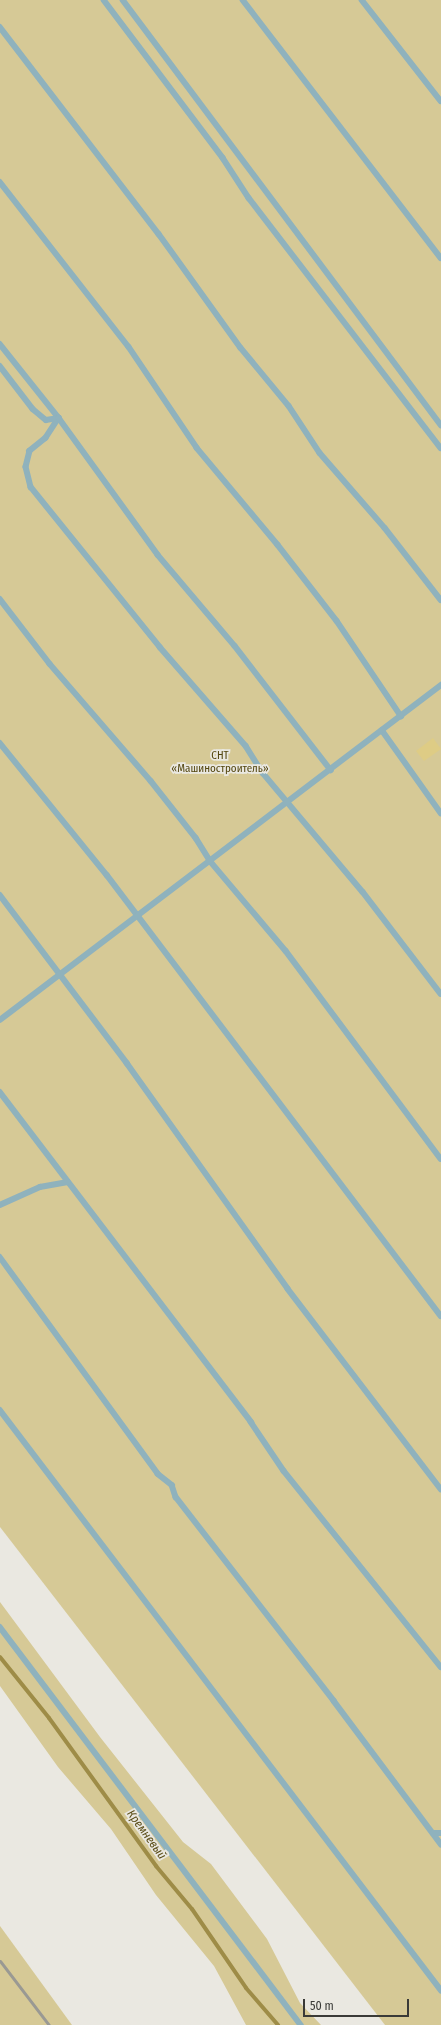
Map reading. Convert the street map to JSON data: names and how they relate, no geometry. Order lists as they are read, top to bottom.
{
  "water": ["Кремневый"],
  "parks": ["СНТ «Машиностроитель»"],
  "scale_bar": "50 m"
}
